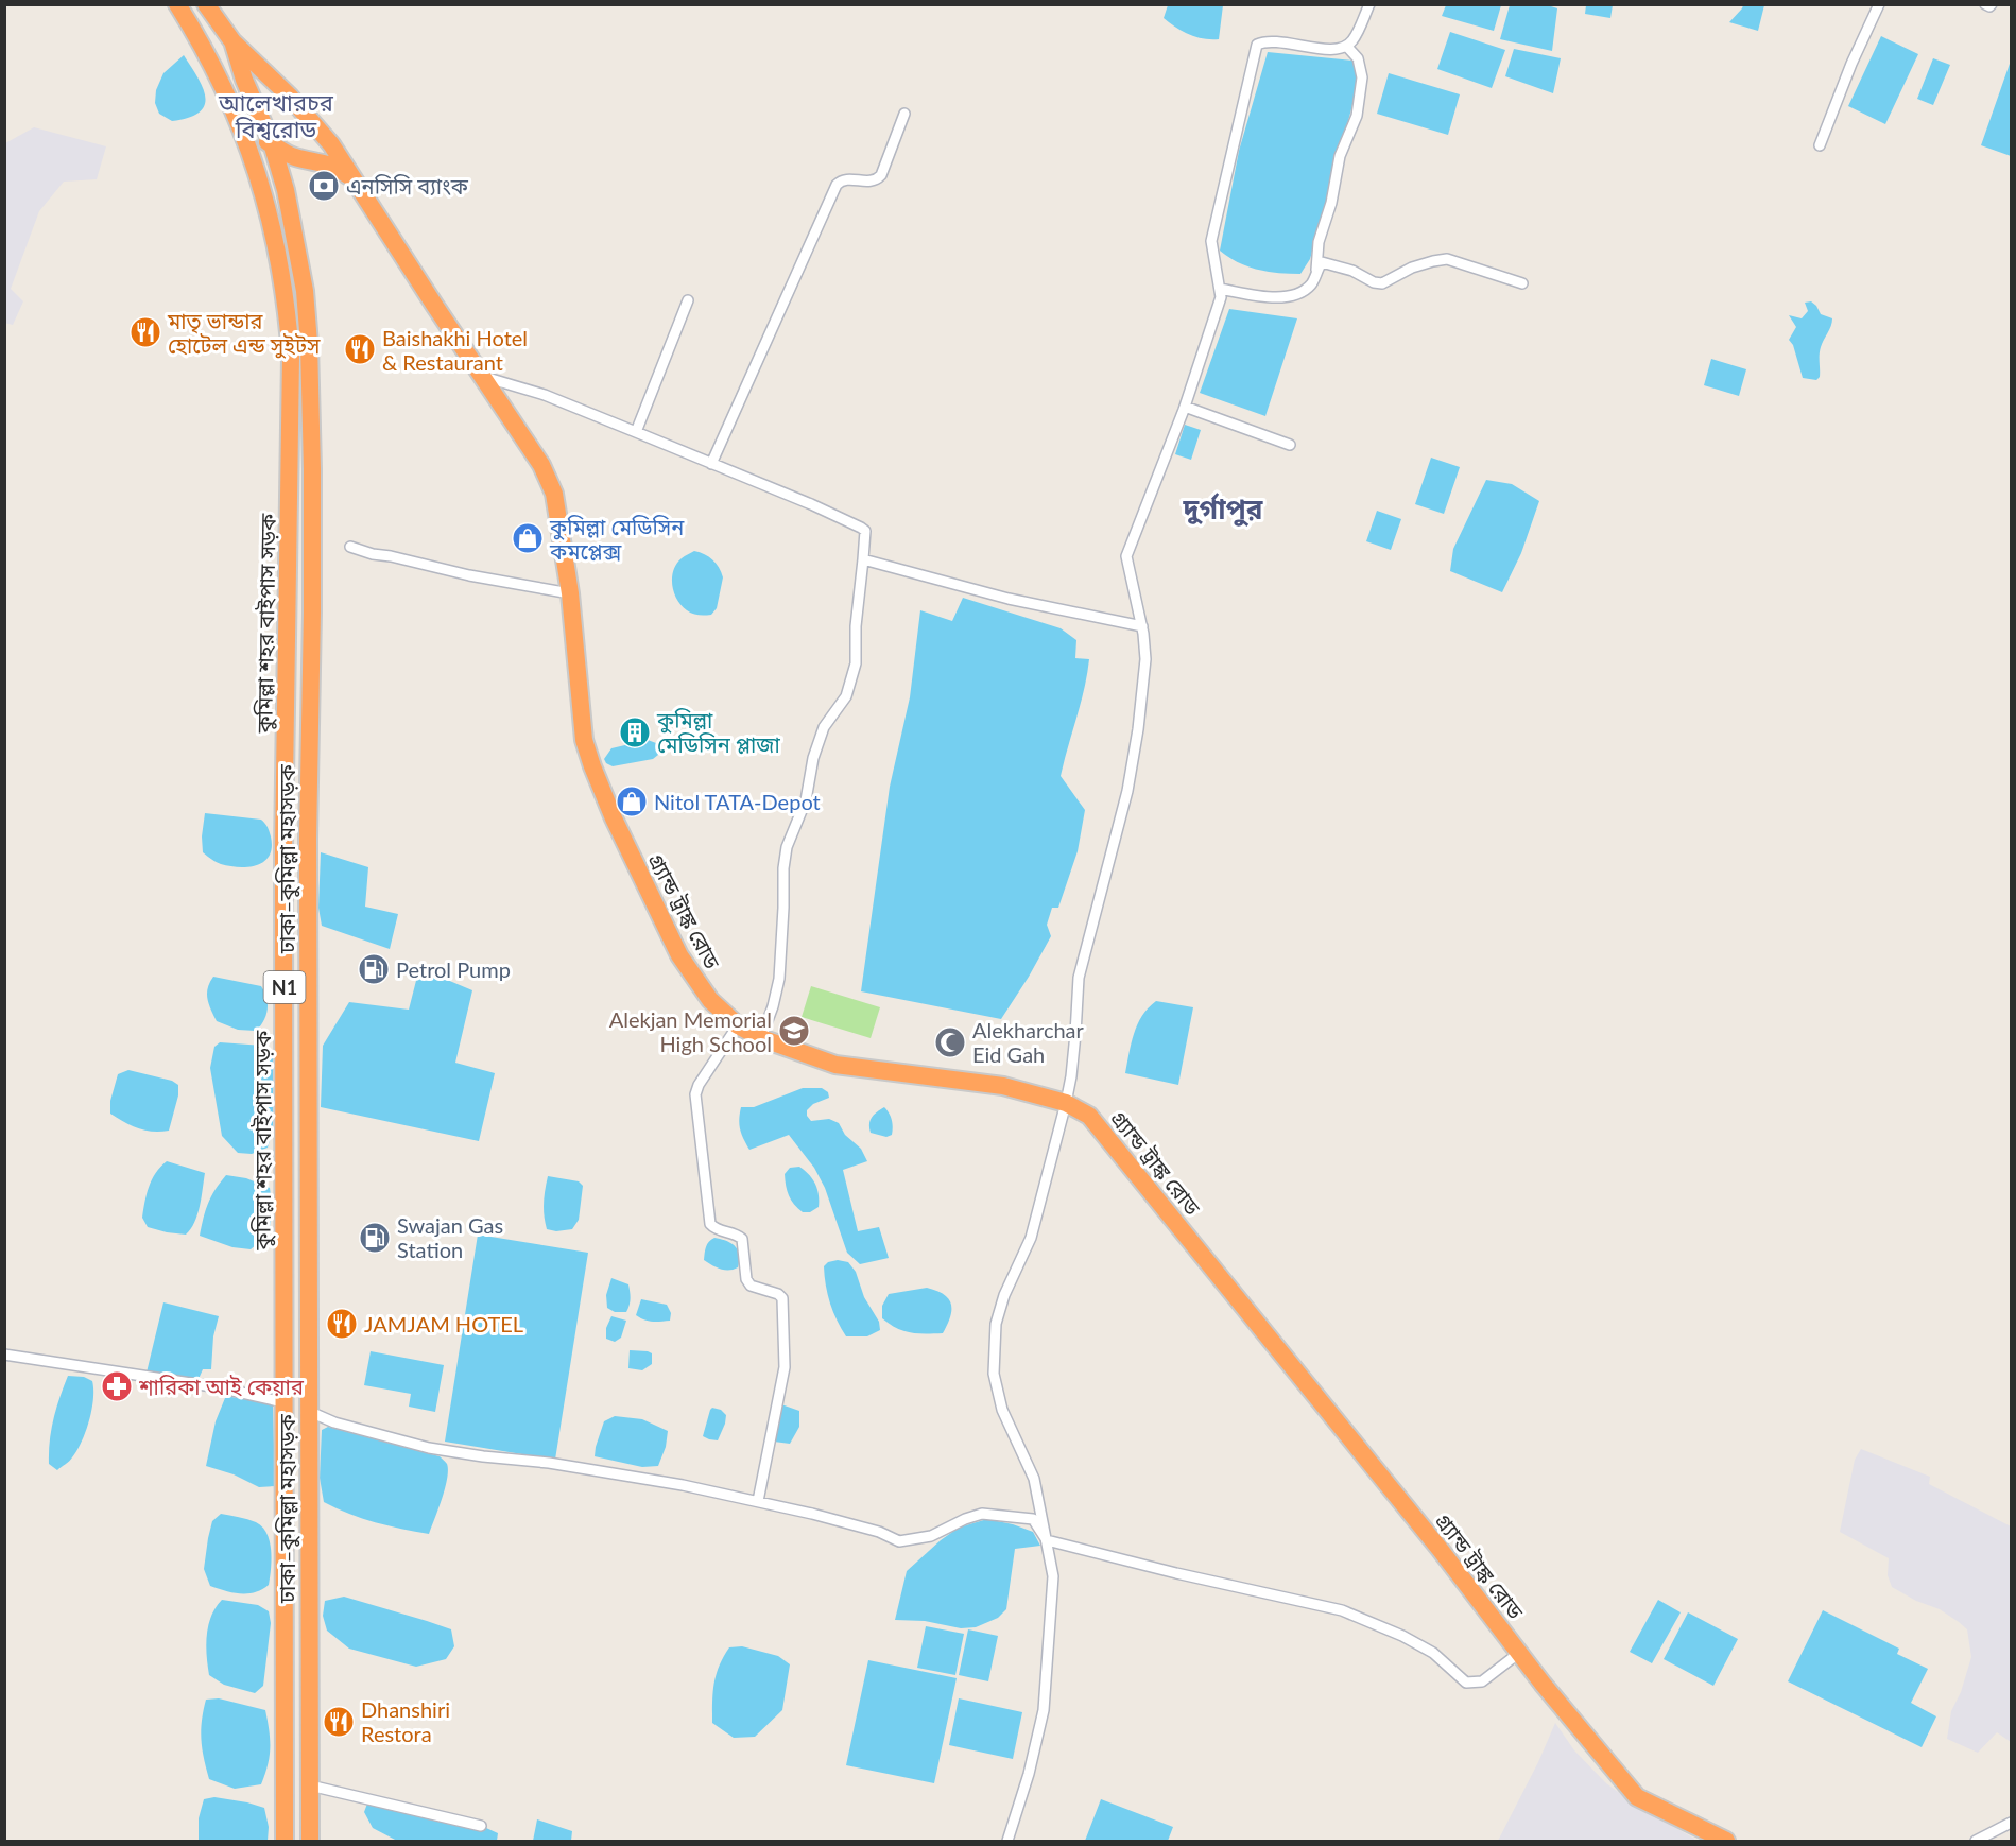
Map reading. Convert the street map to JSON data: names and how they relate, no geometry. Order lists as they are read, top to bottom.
{
  "streets": {
    "highway": [
      "কুমিল্লা শহর বাইপাস সড়ক",
      "ঢাকা–কুমিল্লা মহাসড়ক",
      "গ্র্যান্ড ট্রাঙ্ক রোড",
      "N1"
    ]
  },
  "crossings": [
    ["কুমিল্লা শহর বাইপাস সড়ক", "গ্র্যান্ড ট্রাঙ্ক রোড"],
    ["কুমিল্লা শহর বাইপাস সড়ক", "N1"],
    ["ঢাকা–কুমিল্লা মহাসড়ক", "গ্র্যান্ড ট্রাঙ্ক রোড"],
    ["গ্র্যান্ড ট্রাঙ্ক রোড", "N1"]
  ],
  "districts": ["আলেখারচর বিশ্বরোড", "দুর্গাপুর"],
  "places": {
    "bank": ["এনসিসি ব্যাংক"],
    "restaurant": [
      "মাতৃ ভান্ডার হোটেল এন্ড সুইটস",
      "Baishakhi Hotel & Restaurant",
      "JAMJAM HOTEL",
      "Dhanshiri Restora"
    ],
    "shop": ["কুমিল্লা মেডিসিন কমপ্লেক্স", "Nitol TATA-Depot"],
    "building": ["কুমিল্লা মেডিসিন প্লাজা"],
    "fuel station": ["Petrol Pump", "Swajan Gas Station"],
    "school or university": ["Alekjan Memorial High School"],
    "mosque": ["Alekharchar Eid Gah"],
    "pharmacy": ["শারিকা আই কেয়ার"]
  }
}
